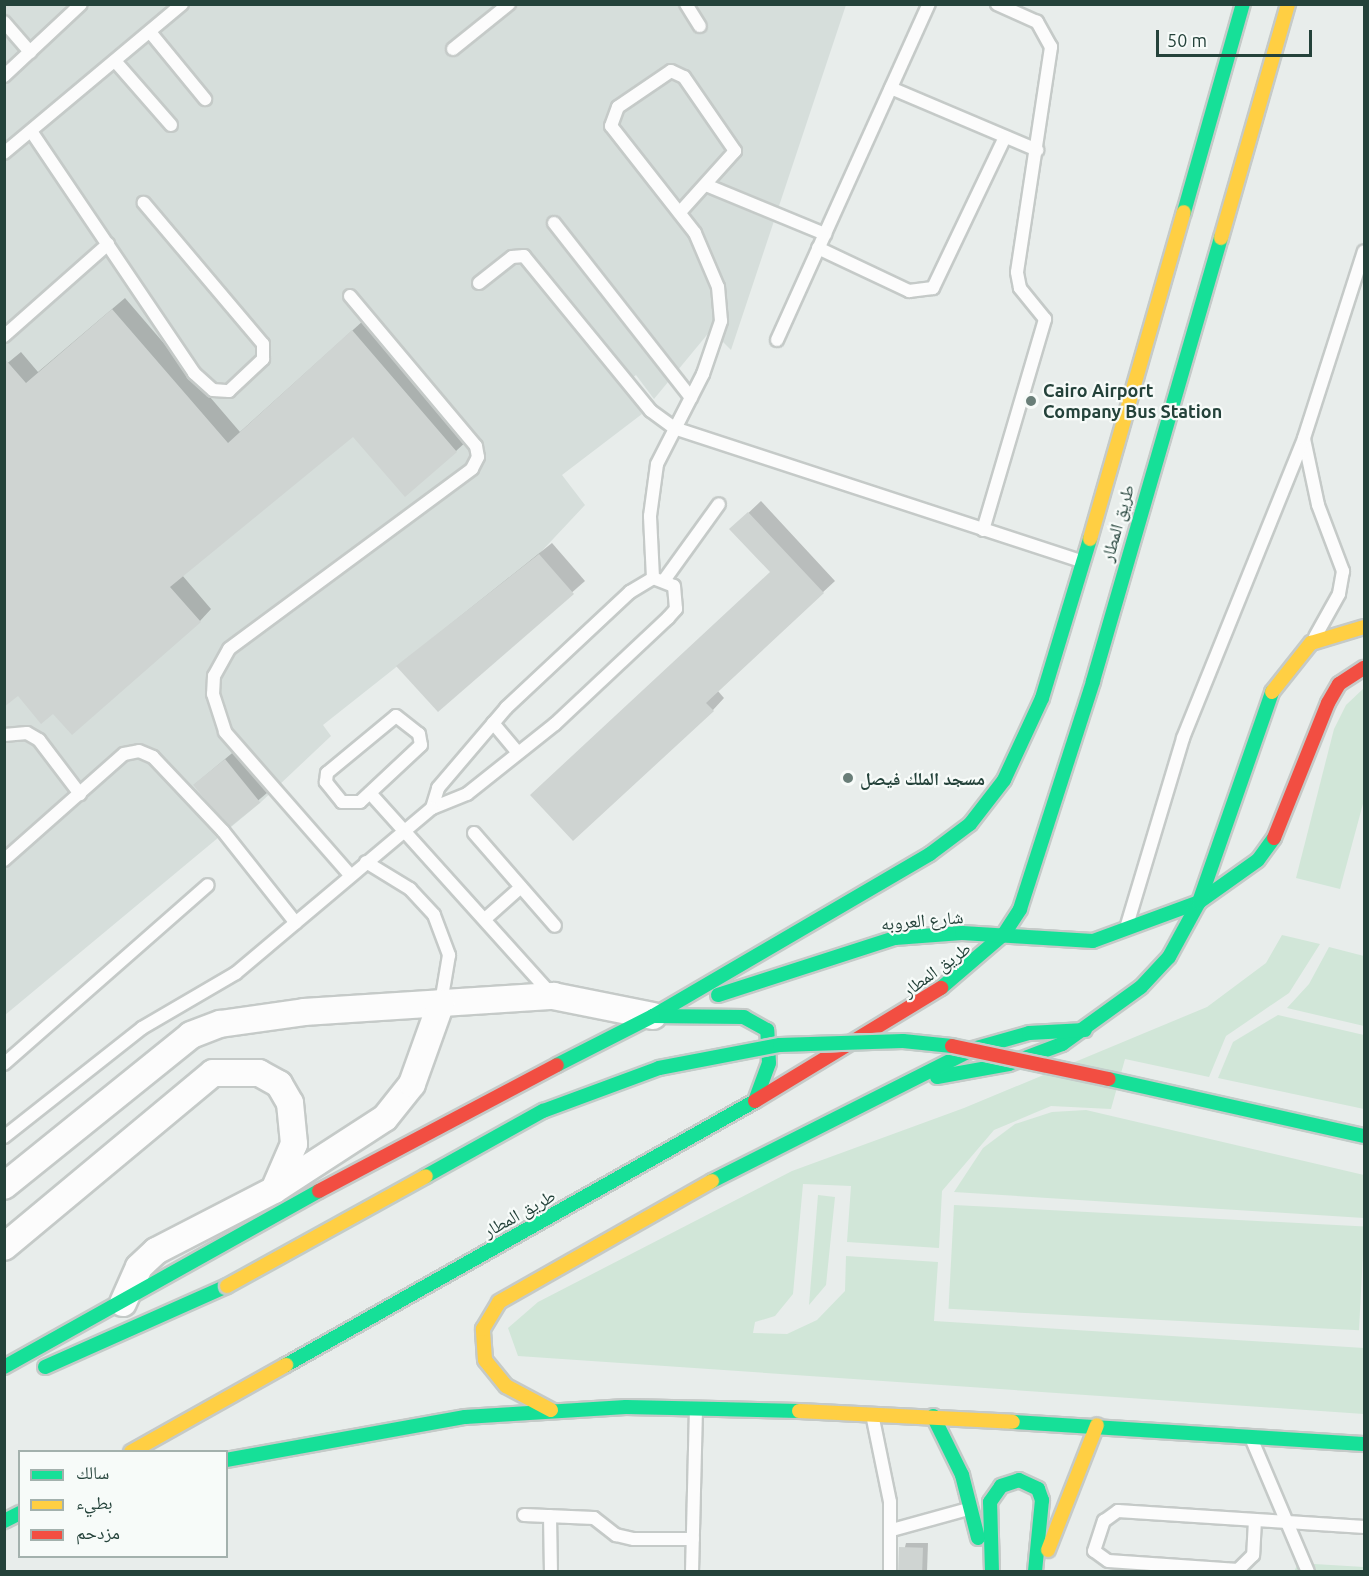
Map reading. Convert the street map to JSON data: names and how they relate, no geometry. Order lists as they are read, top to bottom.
{
  "streets": {
    "main road": ["طريق المطار", "شارع العروبه"]
  },
  "crossings": [
    ["طريق المطار", "شارع العروبه"]
  ],
  "places": ["Cairo Airport Company Bus Station", "مسجد الملك فيصل"],
  "legend": ["سالك", "بطيء", "مزدحم"],
  "scale_bar": "50 m"
}
